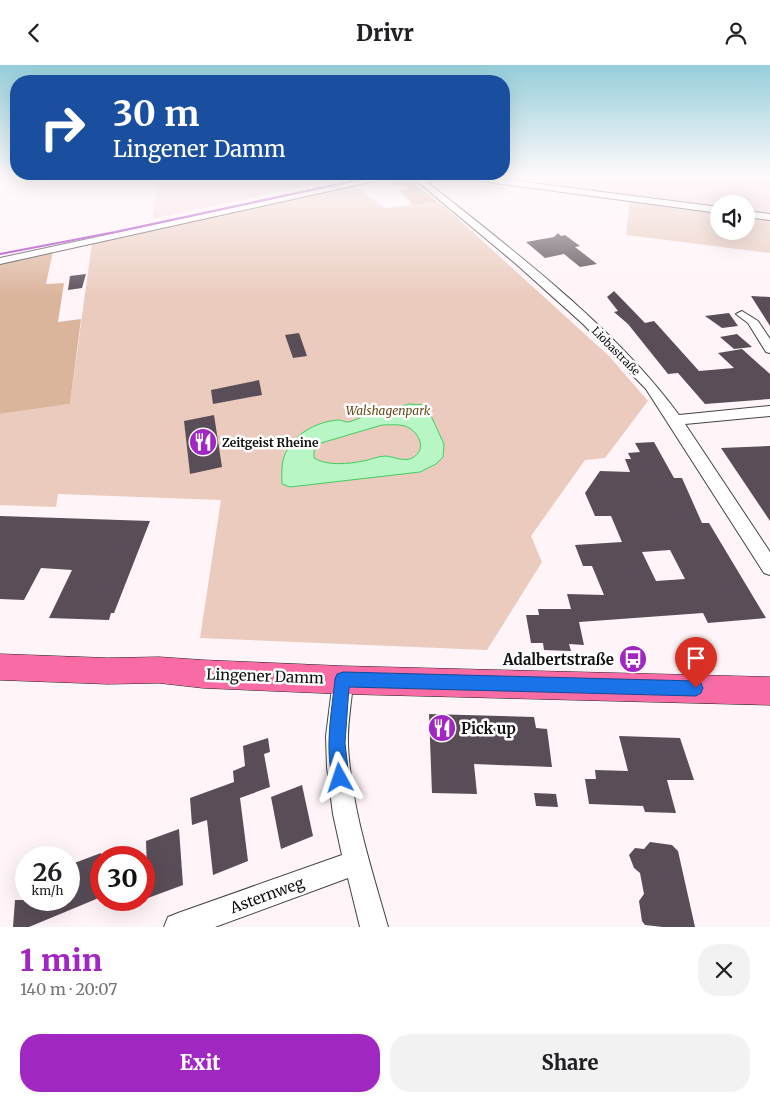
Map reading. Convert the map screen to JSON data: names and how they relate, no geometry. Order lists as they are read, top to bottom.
{
  "streets": {
    "main road": ["Lingener Damm"],
    "street": ["Liobastraße", "Asternweg"]
  },
  "parks": ["Walshagenpark"],
  "places": {
    "restaurant": ["Zeitgeist Rheine", "Pick up"],
    "bus stop": ["Adalbertstraße"]
  },
  "page": {
    "header": "Drivr",
    "turn": ["30 m", "Lingener Damm"],
    "speed": "26 km/h",
    "limit": "30",
    "heading": ["1 min", "140 m · 20:07"],
    "buttons": ["Exit", "Share"]
  }
}
